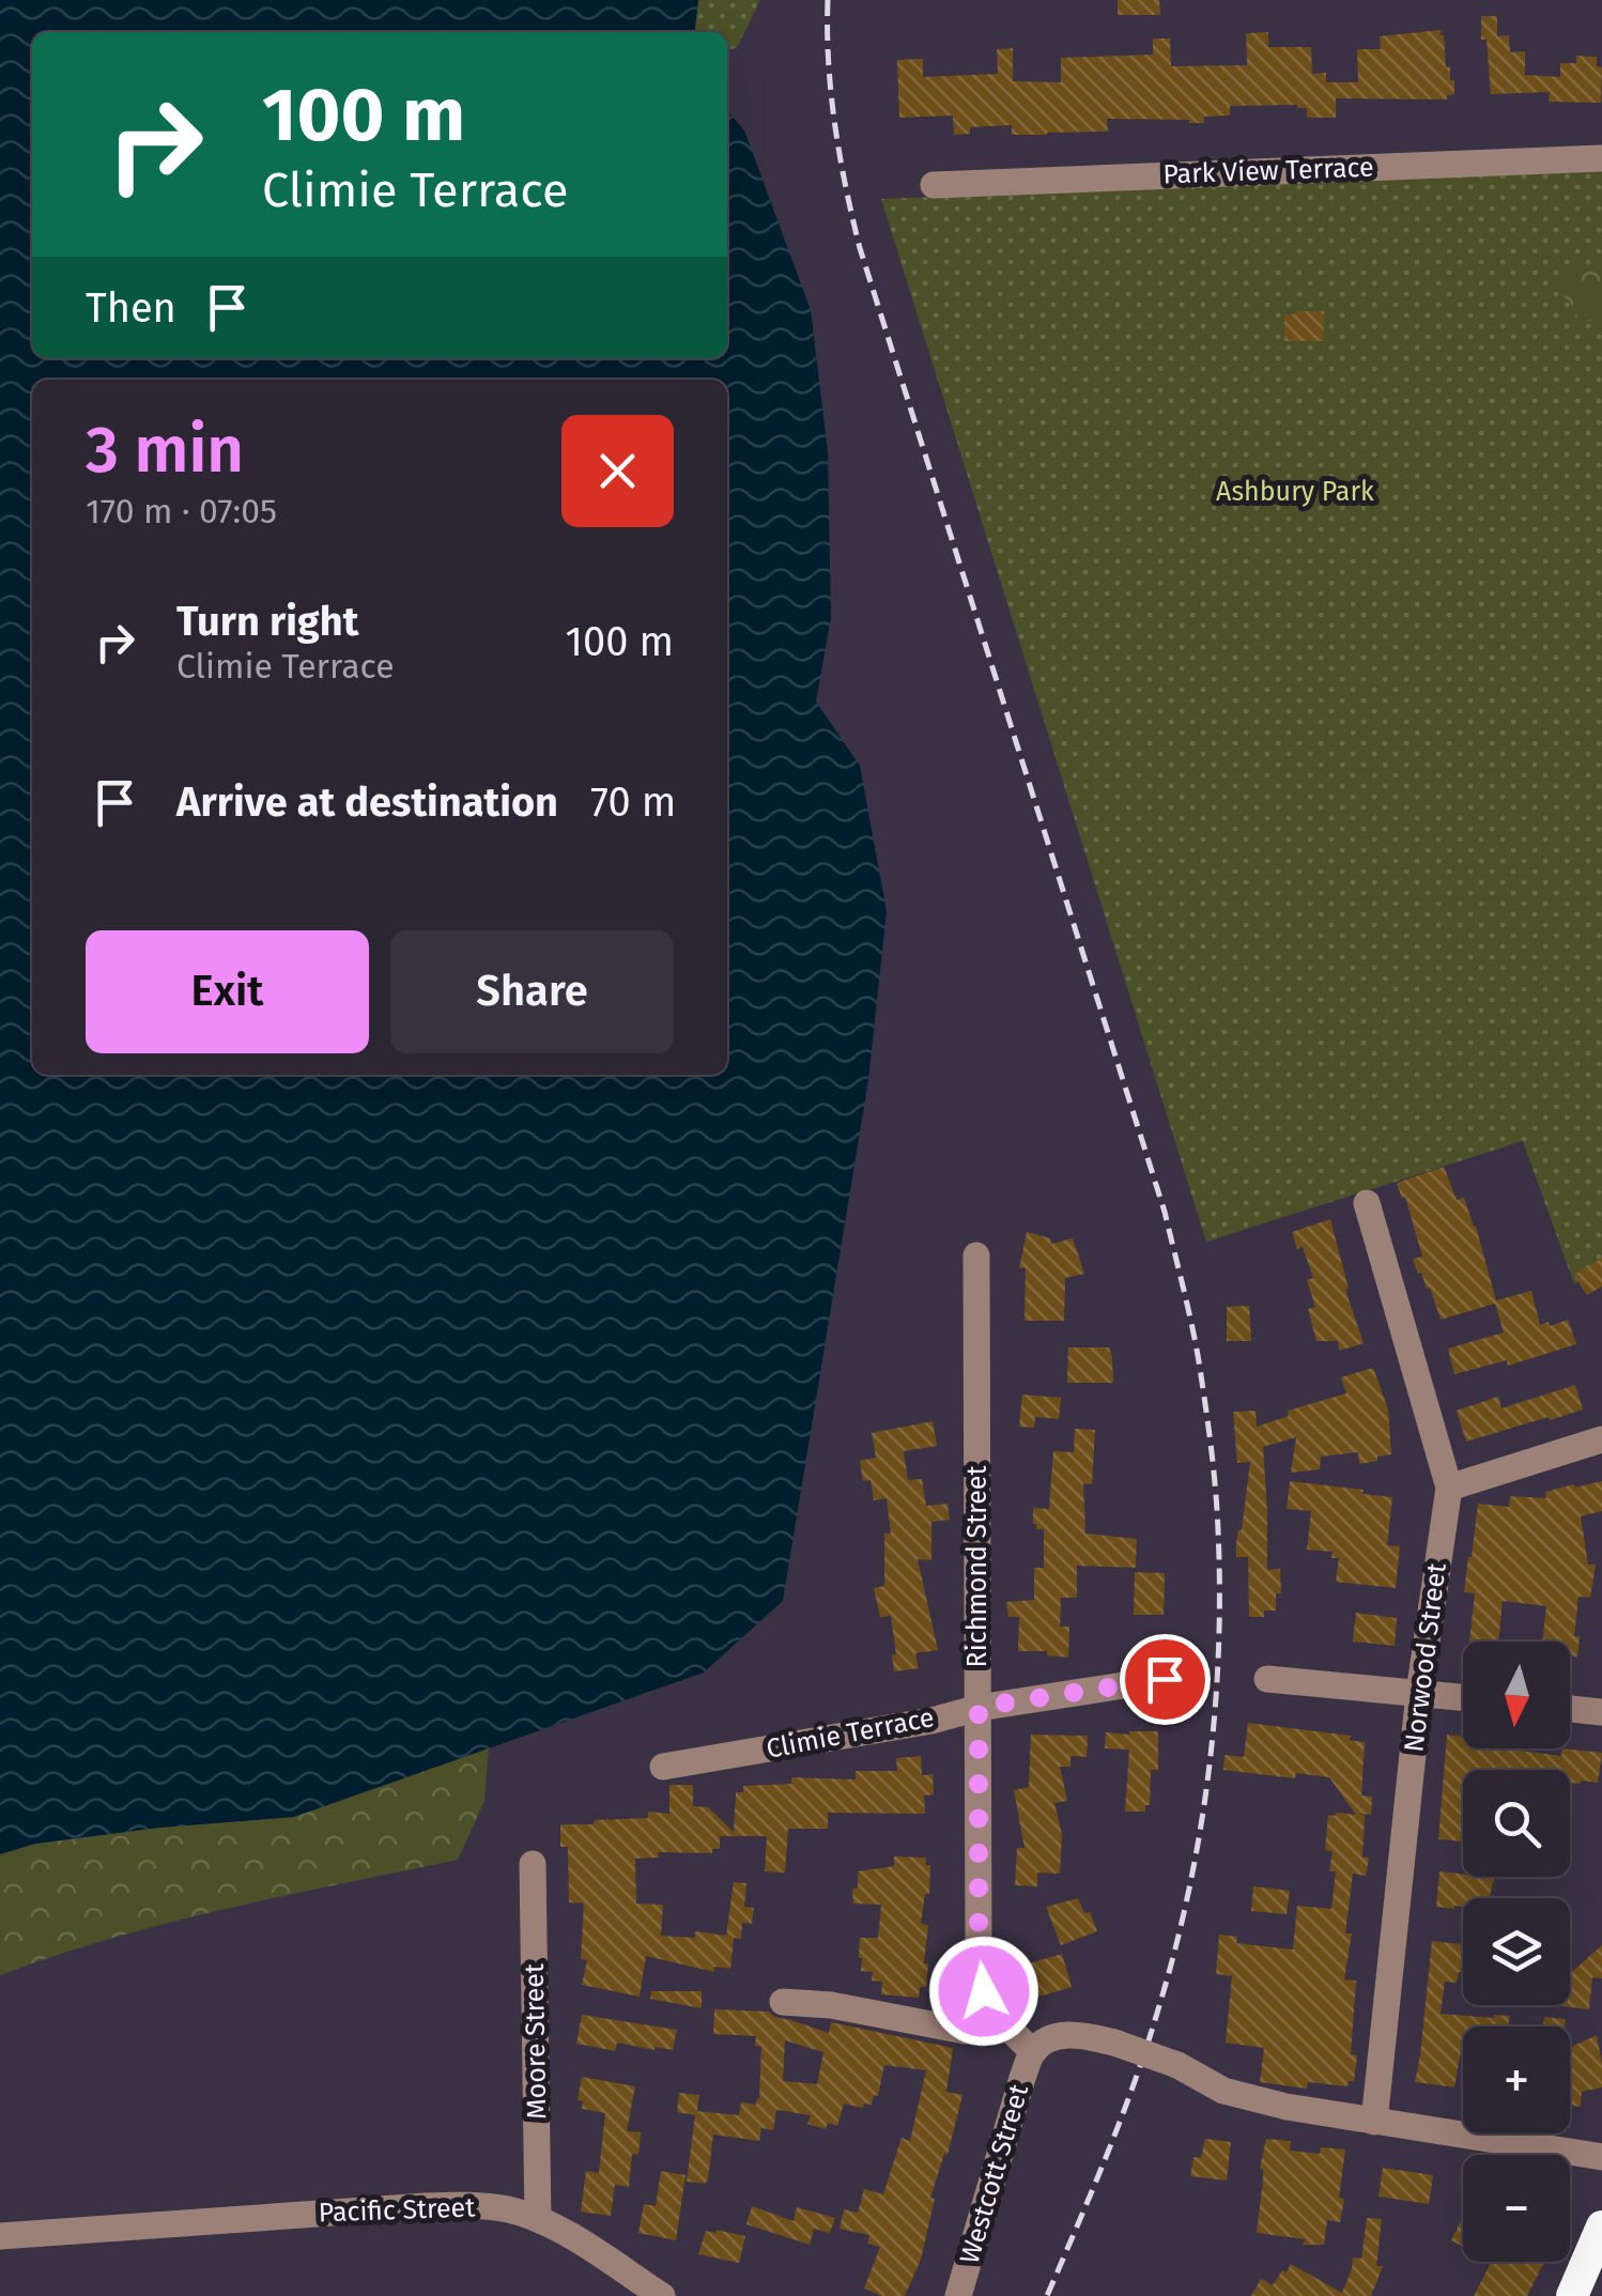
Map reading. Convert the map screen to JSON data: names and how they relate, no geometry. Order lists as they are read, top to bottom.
{
  "streets": {
    "street": [
      "Park View Terrace",
      "Richmond Street",
      "Norwood Street",
      "Climie Terrace",
      "Moore Street",
      "Westcott Street",
      "Pacific Street"
    ]
  },
  "crossings": [
    ["Richmond Street", "Climie Terrace"],
    ["Richmond Street", "Westcott Street"],
    ["Moore Street", "Pacific Street"]
  ],
  "parks": ["Ashbury Park"],
  "north": "bottom",
  "page": {
    "turn": ["100 m", "Climie Terrace"],
    "then": "Then",
    "heading": ["3 min", "170 m · 07:05"],
    "list": [
      {
        "name": "Turn right",
        "note": "Climie Terrace",
        "value": "100 m"
      },
      {
        "name": "Arrive at destination",
        "value": "70 m"
      }
    ],
    "buttons": ["Exit", "Share"],
    "map_buttons": ["+", "−"]
  }
}
